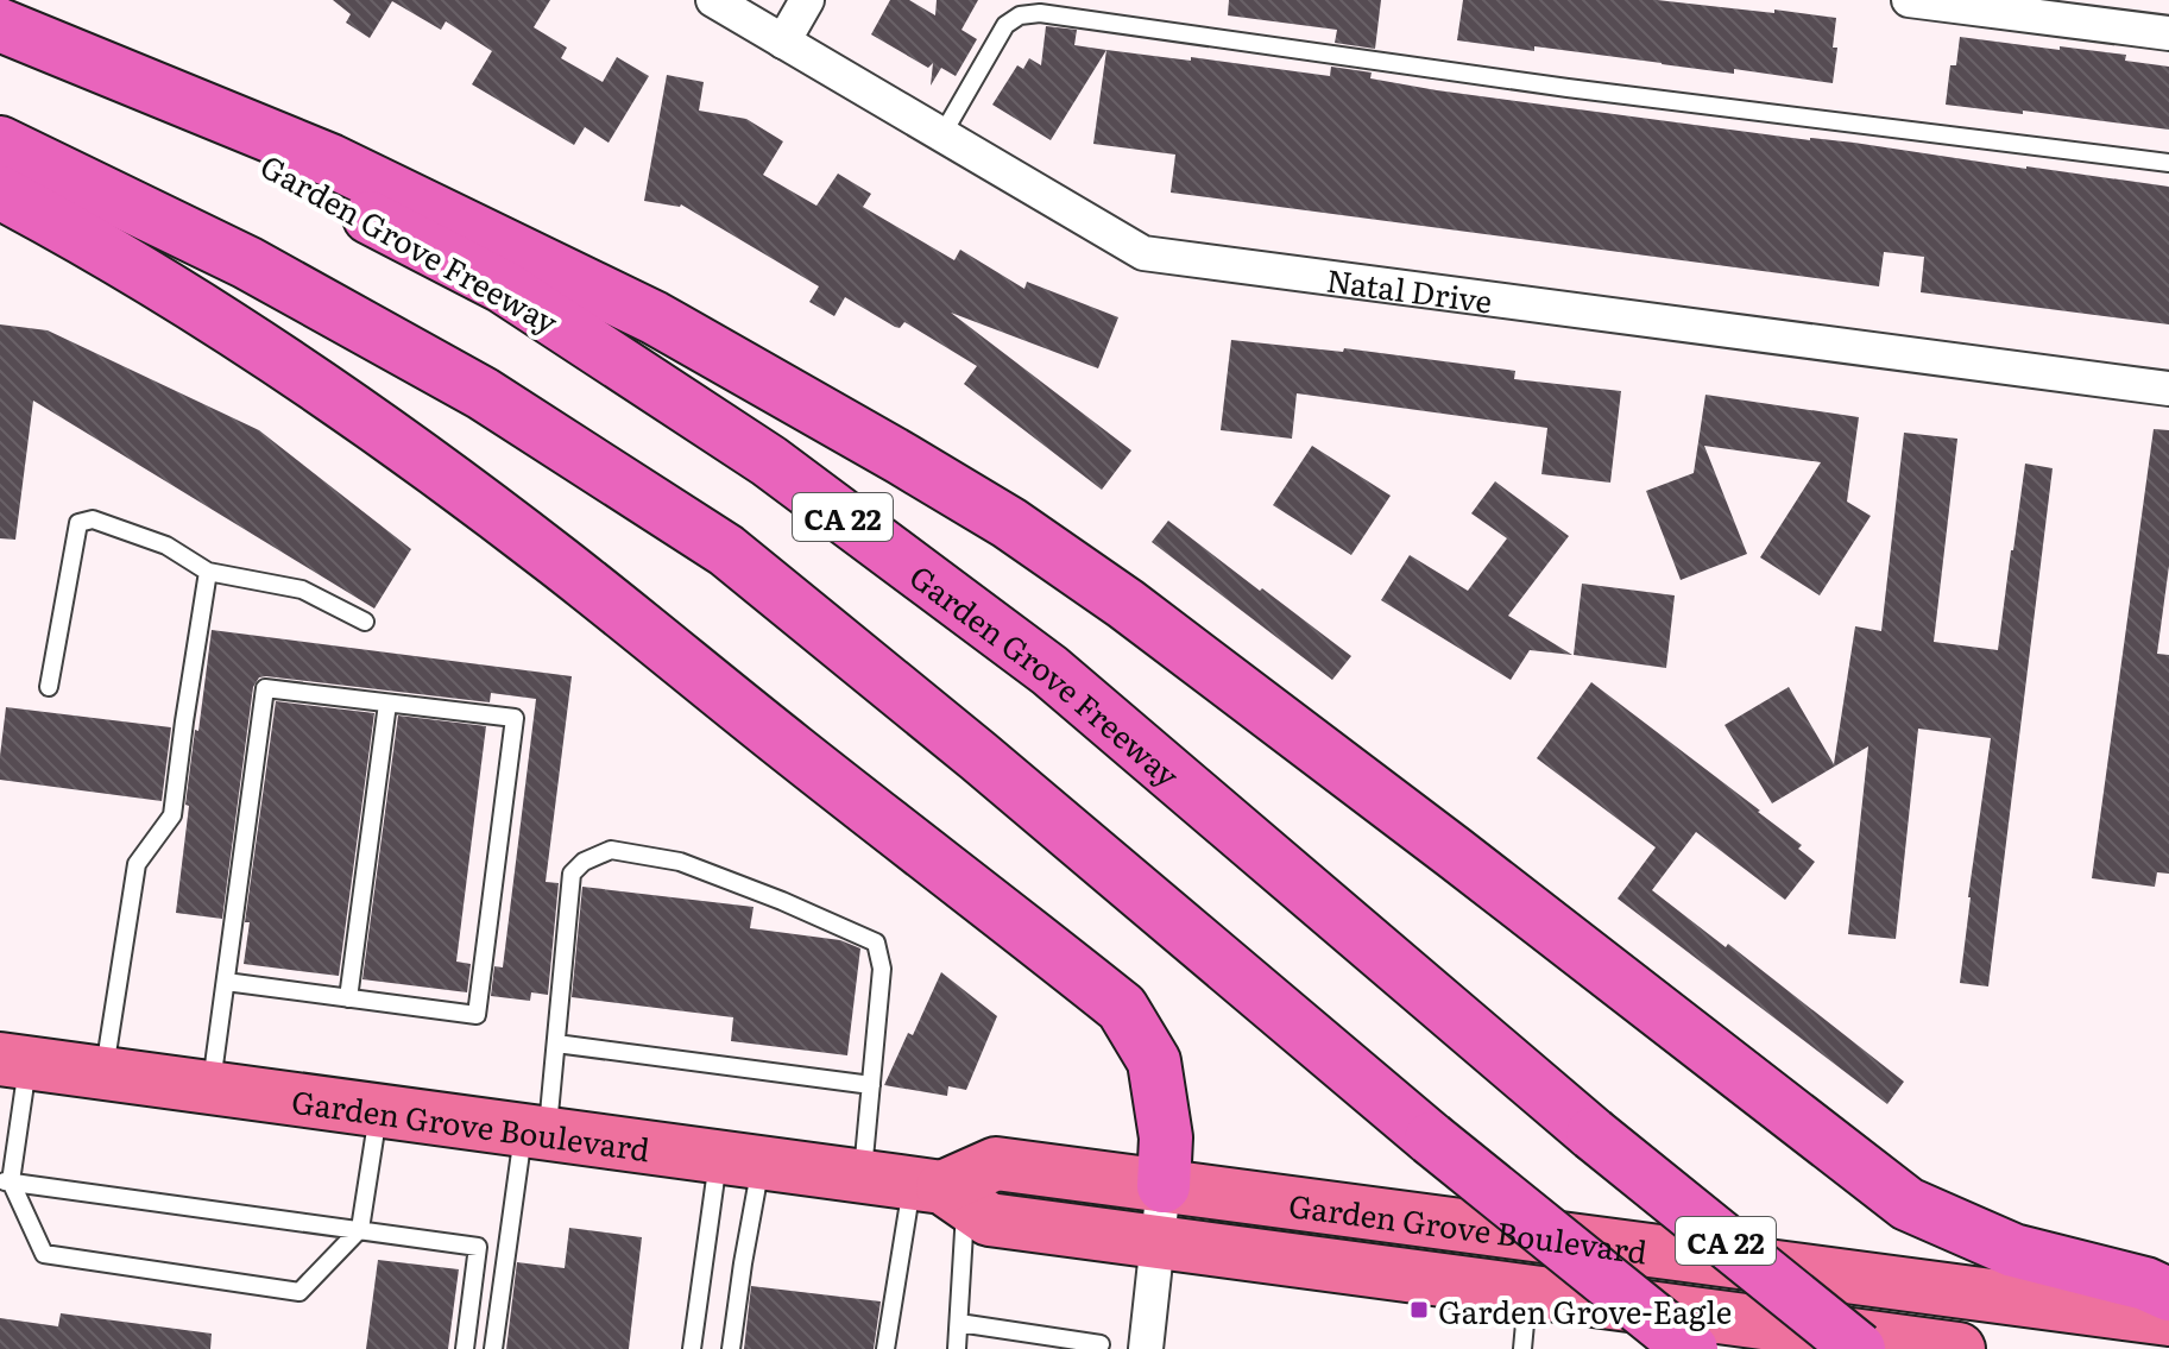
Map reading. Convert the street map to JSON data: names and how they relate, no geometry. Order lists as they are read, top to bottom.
{
  "streets": {
    "highway": ["Garden Grove Freeway", "CA 22"],
    "main road": ["Garden Grove Boulevard"],
    "street": ["Natal Drive"]
  },
  "places": {
    "transit": ["Garden Grove-Eagle"]
  }
}
